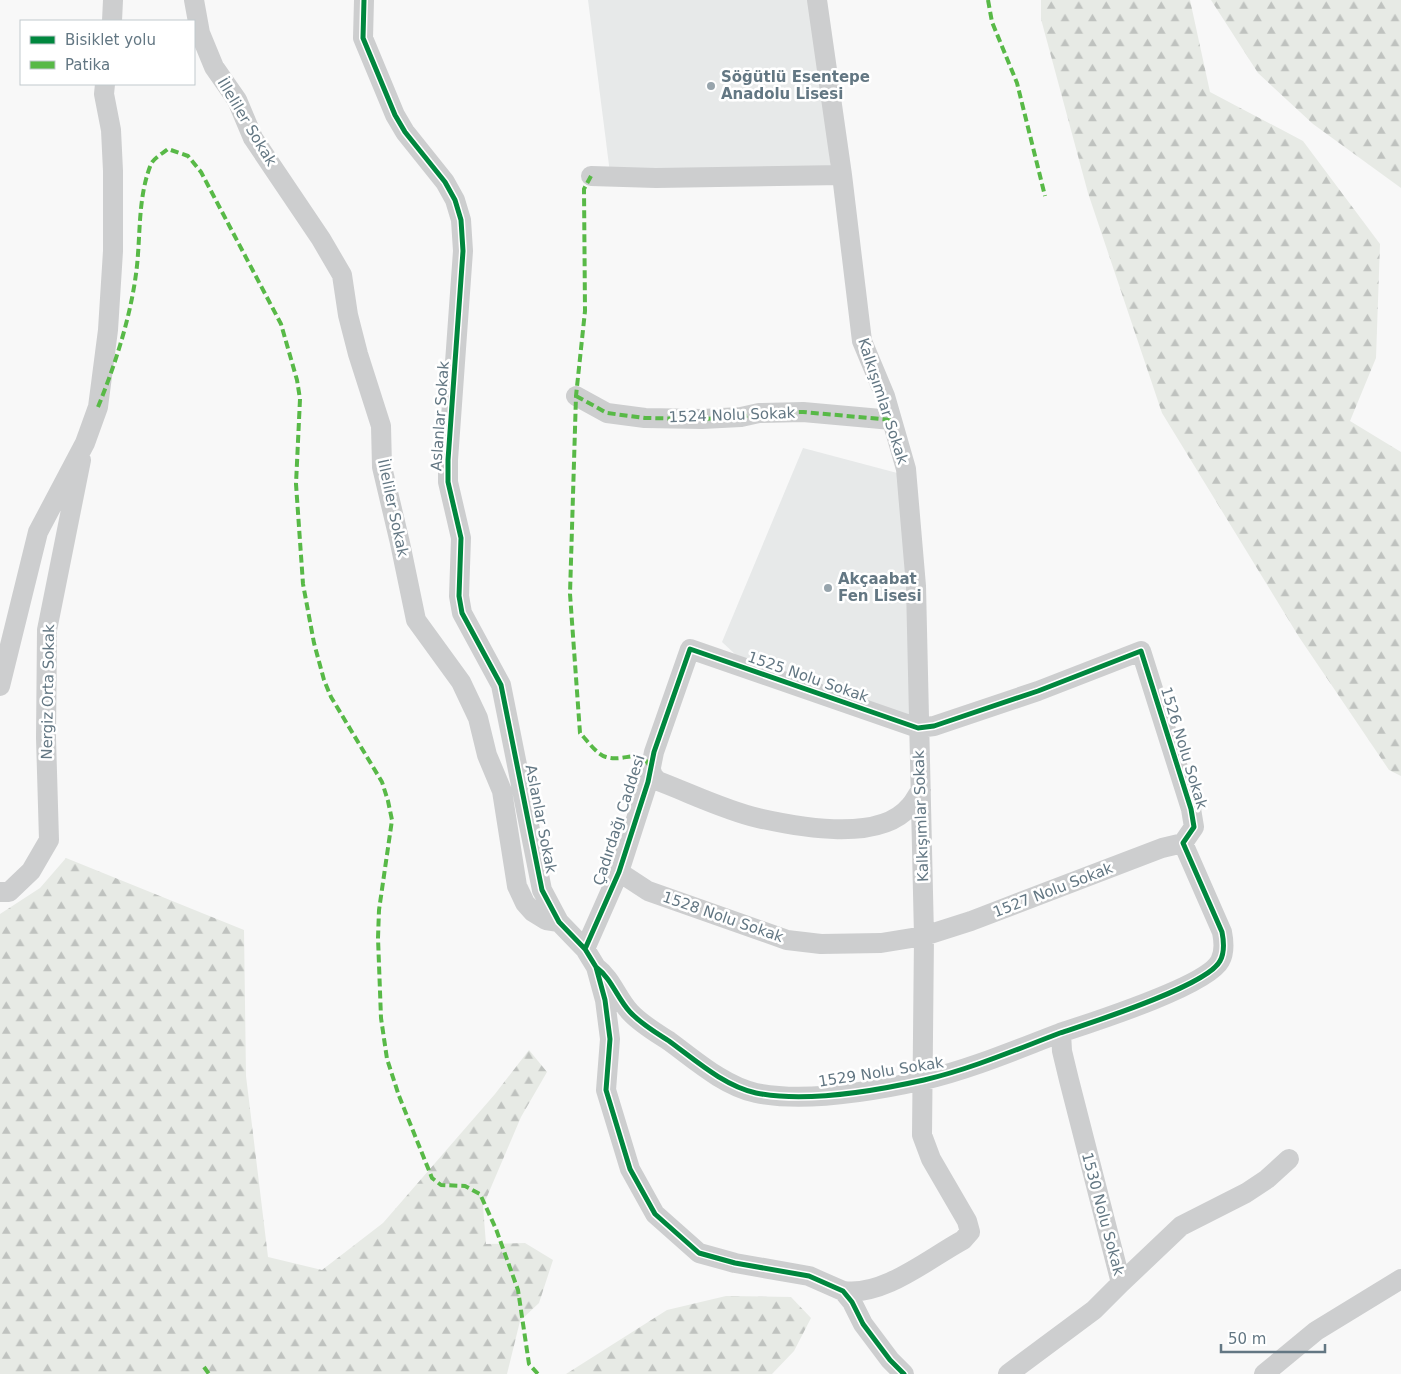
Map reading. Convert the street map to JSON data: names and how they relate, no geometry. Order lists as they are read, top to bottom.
{
  "streets": {
    "street": [
      "İlleliler Sokak",
      "Kalkışımlar Sokak",
      "1524 Nolu Sokak",
      "Aslanlar Sokak",
      "1525 Nolu Sokak",
      "Nergiz Orta Sokak",
      "1526 Nolu Sokak",
      "Çadırdağı Caddesi",
      "1527 Nolu Sokak",
      "1528 Nolu Sokak",
      "1529 Nolu Sokak",
      "1530 Nolu Sokak"
    ]
  },
  "crossings": [
    ["İlleliler Sokak", "Aslanlar Sokak"],
    ["Kalkışımlar Sokak", "1524 Nolu Sokak"],
    ["Kalkışımlar Sokak", "1525 Nolu Sokak"],
    ["Kalkışımlar Sokak", "1526 Nolu Sokak"],
    ["Kalkışımlar Sokak", "1527 Nolu Sokak"],
    ["Kalkışımlar Sokak", "1528 Nolu Sokak"],
    ["Kalkışımlar Sokak", "1529 Nolu Sokak"],
    ["Aslanlar Sokak", "Çadırdağı Caddesi"],
    ["1525 Nolu Sokak", "1526 Nolu Sokak"],
    ["1525 Nolu Sokak", "Çadırdağı Caddesi"],
    ["1526 Nolu Sokak", "1527 Nolu Sokak"],
    ["Çadırdağı Caddesi", "1528 Nolu Sokak"],
    ["1527 Nolu Sokak", "1528 Nolu Sokak"],
    ["1529 Nolu Sokak", "1530 Nolu Sokak"]
  ],
  "places": ["Söğütlü Esentepe Anadolu Lisesi", "Akçaabat Fen Lisesi"],
  "legend": ["Bisiklet yolu", "Patika"],
  "scale_bar": "50 m"
}
